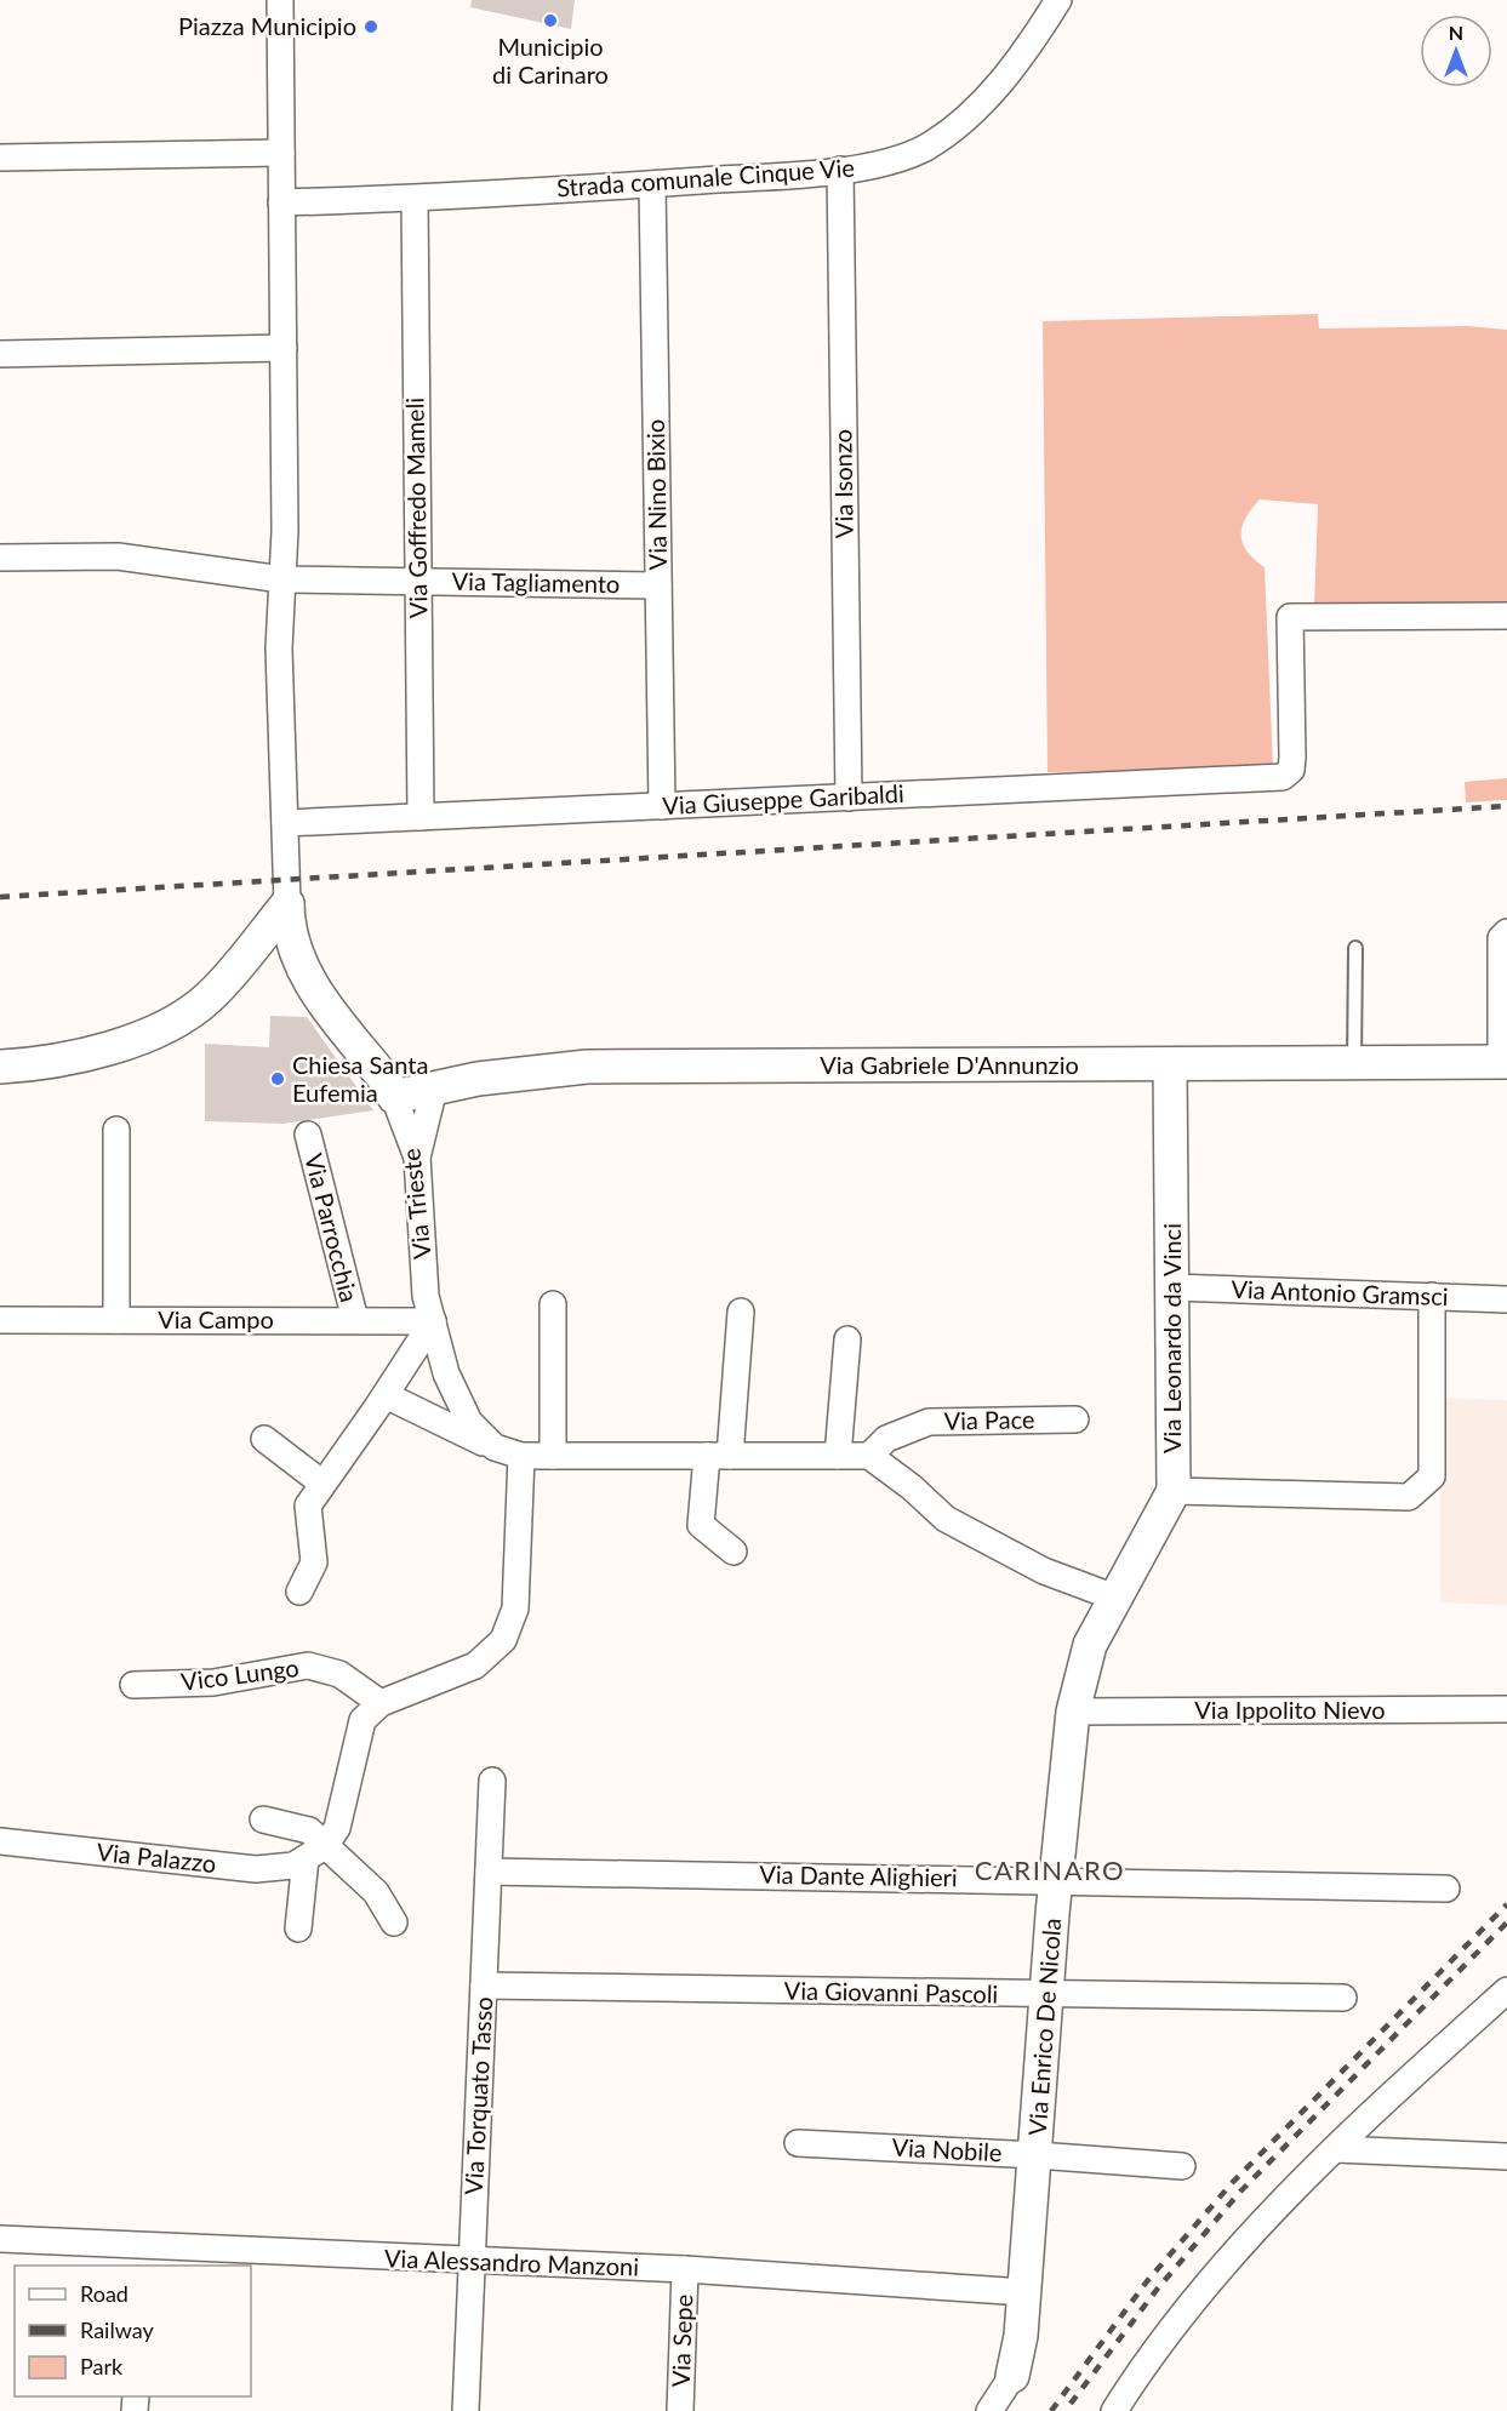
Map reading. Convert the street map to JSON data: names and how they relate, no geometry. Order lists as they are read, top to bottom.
{
  "streets": {
    "street": [
      "Strada comunale Cinque Vie",
      "Via Isonzo",
      "Via Nino Bixio",
      "Via Goffredo Mameli",
      "Via Tagliamento",
      "Via Giuseppe Garibaldi",
      "Via Gabriele D'Annunzio",
      "Via Trieste",
      "Via Parrocchia",
      "Via Antonio Gramsci",
      "Via Campo",
      "Via Leonardo da Vinci",
      "Via Pace",
      "Vico Lungo",
      "Via Ippolito Nievo",
      "Via Palazzo",
      "Via Dante Alighieri",
      "Via Giovanni Pascoli",
      "Via Enrico De Nicola",
      "Via Torquato Tasso",
      "Via Nobile",
      "Via Alessandro Manzoni",
      "Via Sepe"
    ]
  },
  "crossings": [
    ["Strada comunale Cinque Vie", "Via Isonzo"],
    ["Strada comunale Cinque Vie", "Via Nino Bixio"],
    ["Strada comunale Cinque Vie", "Via Goffredo Mameli"],
    ["Via Isonzo", "Via Giuseppe Garibaldi"],
    ["Via Nino Bixio", "Via Tagliamento"],
    ["Via Nino Bixio", "Via Giuseppe Garibaldi"],
    ["Via Goffredo Mameli", "Via Tagliamento"],
    ["Via Goffredo Mameli", "Via Giuseppe Garibaldi"],
    ["Via Gabriele D'Annunzio", "Via Trieste"],
    ["Via Gabriele D'Annunzio", "Via Leonardo da Vinci"],
    ["Via Trieste", "Via Campo"],
    ["Via Parrocchia", "Via Campo"],
    ["Via Antonio Gramsci", "Via Leonardo da Vinci"],
    ["Via Leonardo da Vinci", "Via Enrico De Nicola"],
    ["Via Ippolito Nievo", "Via Enrico De Nicola"],
    ["Via Dante Alighieri", "Via Enrico De Nicola"],
    ["Via Dante Alighieri", "Via Torquato Tasso"],
    ["Via Giovanni Pascoli", "Via Enrico De Nicola"],
    ["Via Giovanni Pascoli", "Via Torquato Tasso"],
    ["Via Enrico De Nicola", "Via Nobile"],
    ["Via Enrico De Nicola", "Via Alessandro Manzoni"],
    ["Via Torquato Tasso", "Via Alessandro Manzoni"],
    ["Via Alessandro Manzoni", "Via Sepe"]
  ],
  "districts": ["CARINARO"],
  "places": ["Municipio di Carinaro", "Piazza Municipio", "Chiesa Santa Eufemia"],
  "legend": ["Road", "Railway", "Park"],
  "north": "top"
}
